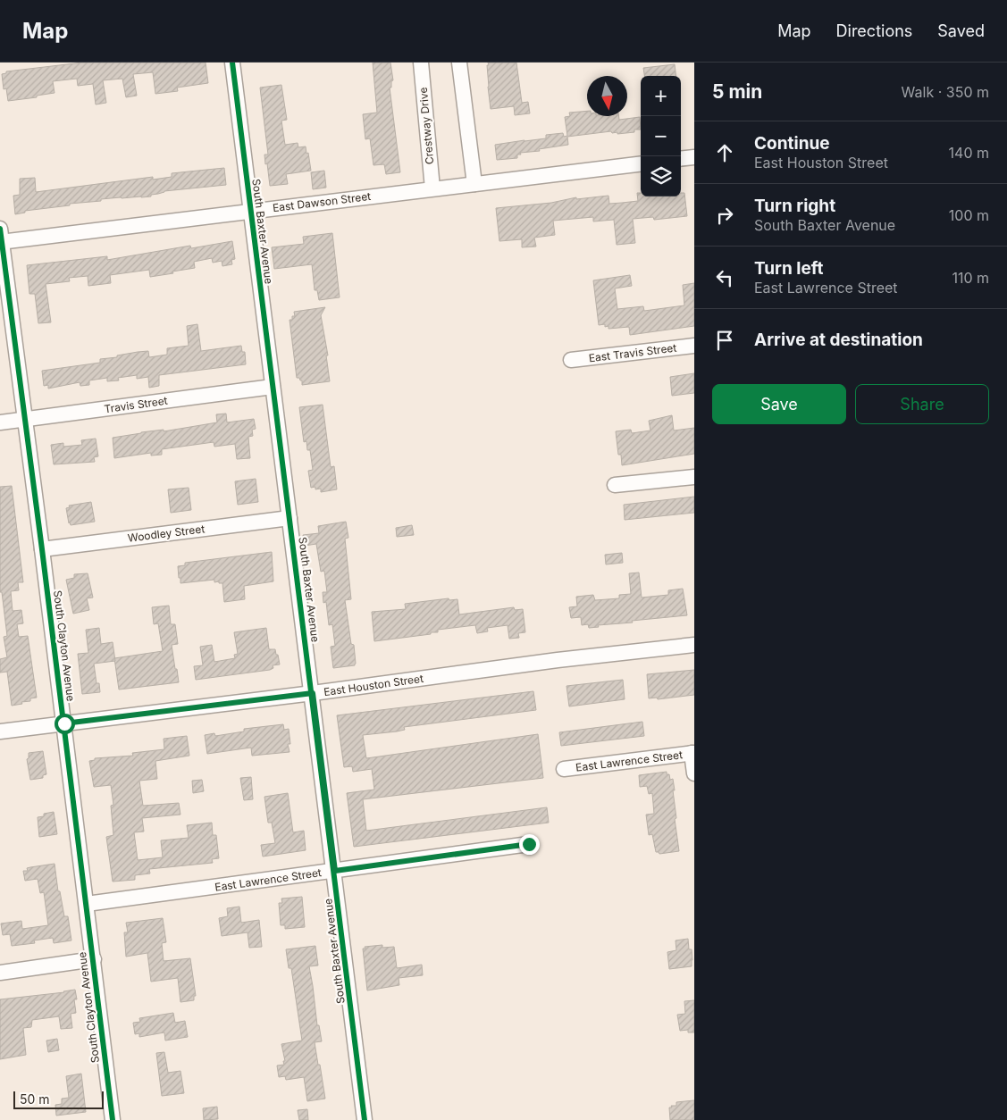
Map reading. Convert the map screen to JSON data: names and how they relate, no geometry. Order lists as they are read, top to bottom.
{
  "streets": {
    "street": [
      "Crestway Drive",
      "East Dawson Street",
      "South Baxter Avenue",
      "East Travis Street",
      "Travis Street",
      "Woodley Street",
      "South Clayton Avenue",
      "East Houston Street",
      "East Lawrence Street"
    ]
  },
  "crossings": [
    ["Crestway Drive", "East Dawson Street"],
    ["East Dawson Street", "South Baxter Avenue"],
    ["East Dawson Street", "South Clayton Avenue"],
    ["South Baxter Avenue", "Travis Street"],
    ["South Baxter Avenue", "Woodley Street"],
    ["South Baxter Avenue", "East Houston Street"],
    ["South Baxter Avenue", "East Lawrence Street"],
    ["Travis Street", "South Clayton Avenue"],
    ["Woodley Street", "South Clayton Avenue"],
    ["South Clayton Avenue", "East Houston Street"],
    ["South Clayton Avenue", "East Lawrence Street"]
  ],
  "scale_bar": "50 m",
  "north": "bottom",
  "page": {
    "header": "Map",
    "nav": ["Map", "Directions", "Saved"],
    "heading": ["5 min", "Walk · 350 m"],
    "map_buttons": ["+", "−"],
    "list": [
      ["Continue", "East Houston Street", "140 m"],
      ["Turn right", "South Baxter Avenue", "100 m"],
      ["Turn left", "East Lawrence Street", "110 m"],
      "Arrive at destination"
    ],
    "buttons": ["Save", "Share"],
    "scale": "50 m"
  }
}
